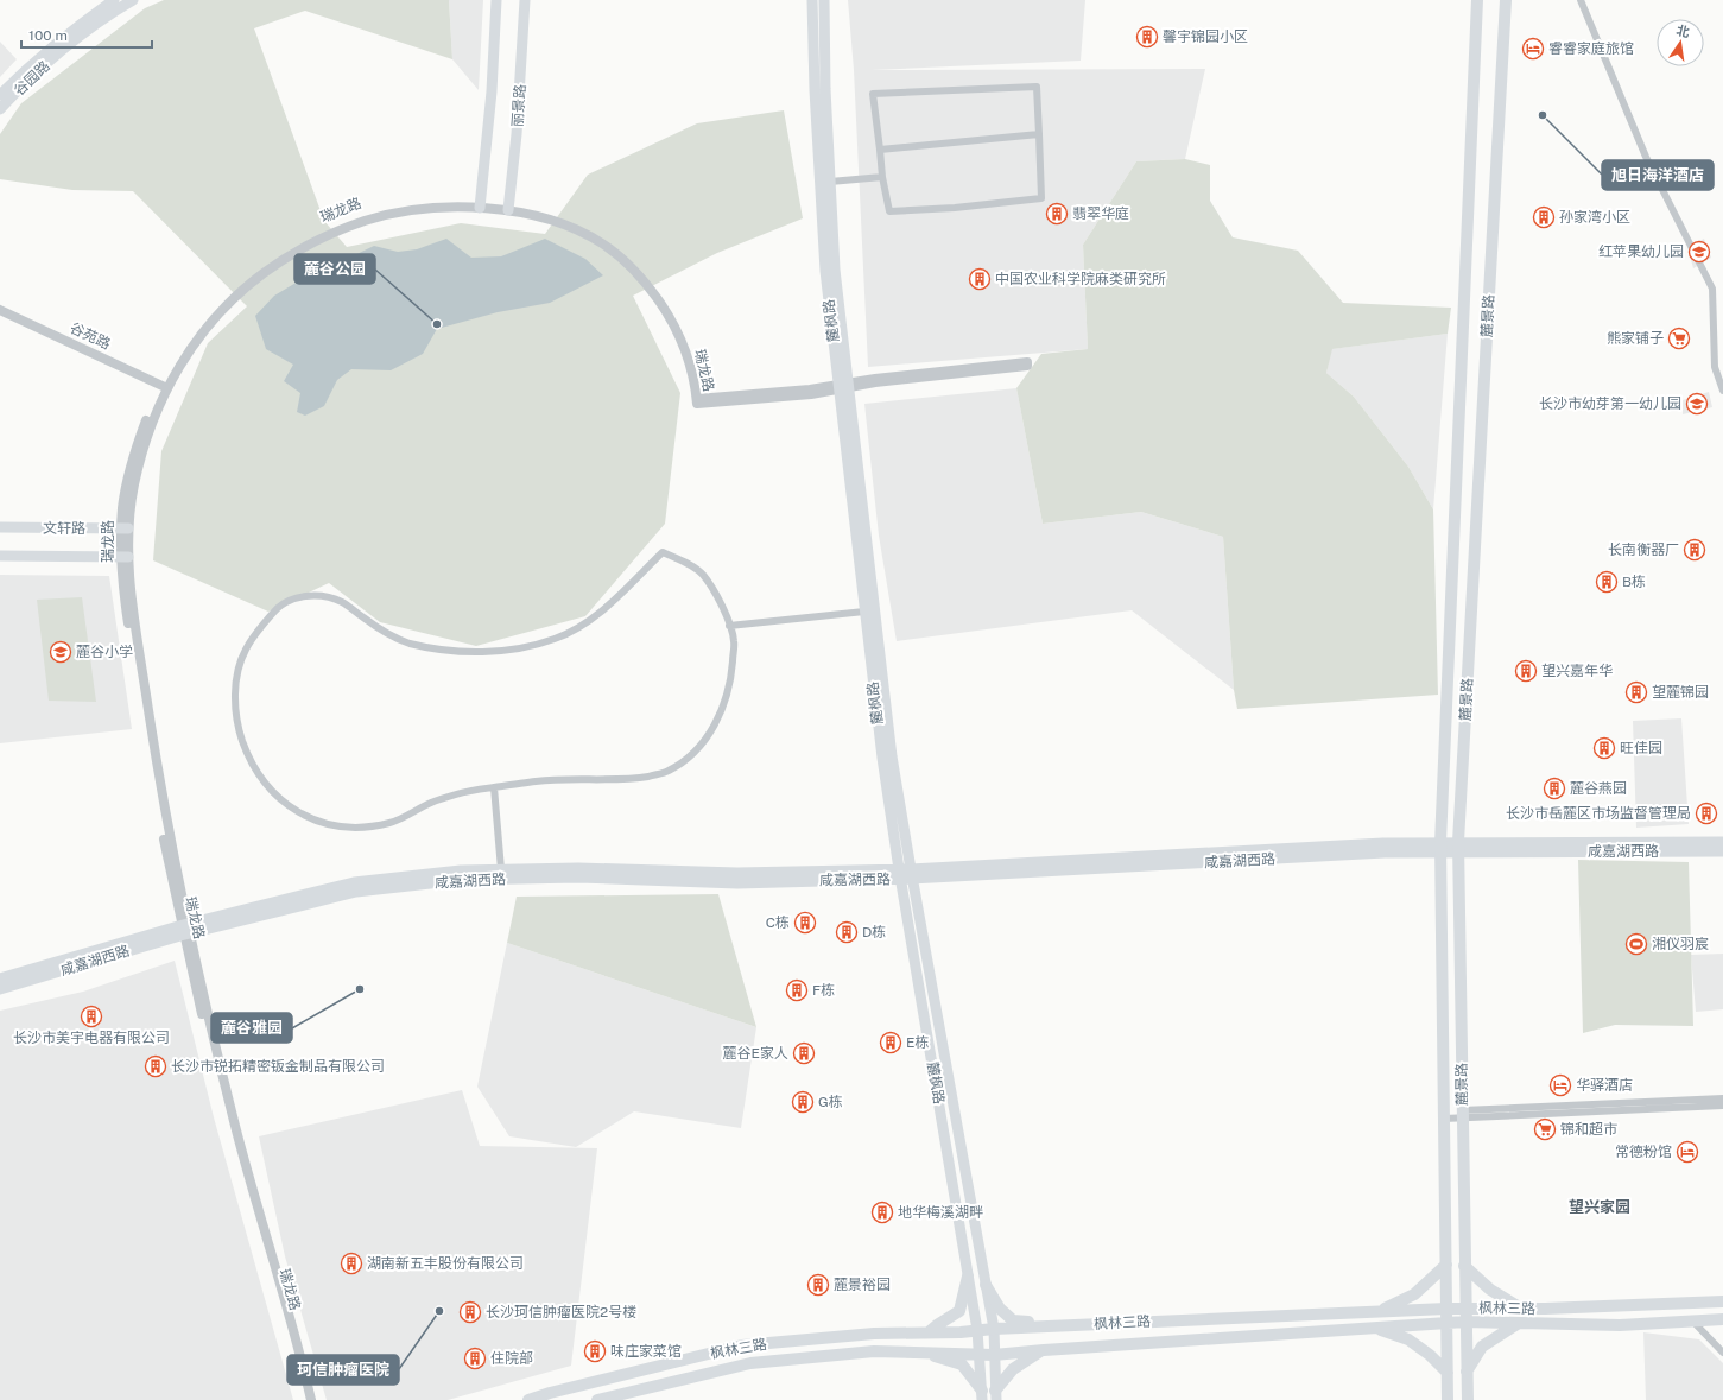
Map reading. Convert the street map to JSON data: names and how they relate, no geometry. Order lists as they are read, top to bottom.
{
  "streets": {
    "main road": [
      "谷园路",
      "丽景路",
      "麓景路",
      "麓枫路",
      "文轩路",
      "咸嘉湖西路",
      "枫林三路"
    ],
    "street": ["瑞龙路", "谷苑路"]
  },
  "crossings": [
    ["丽景路", "瑞龙路"],
    ["瑞龙路", "麓枫路"],
    ["瑞龙路", "谷苑路"],
    ["瑞龙路", "文轩路"],
    ["瑞龙路", "咸嘉湖西路"],
    ["麓景路", "咸嘉湖西路"],
    ["麓景路", "枫林三路"],
    ["麓枫路", "咸嘉湖西路"],
    ["麓枫路", "枫林三路"]
  ],
  "districts": ["望兴家园"],
  "places": {
    "building": [
      "馨宇锦园小区",
      "翡翠华庭",
      "孙家湾小区",
      "中国农业科学院麻类研究所",
      "长南衡器厂",
      "B栋",
      "望兴嘉年华",
      "望麓锦园",
      "旺佳园",
      "麓谷燕园",
      "长沙市岳麓区市场监督管理局",
      "C栋",
      "D栋",
      "F栋",
      "长沙市美宇电器有限公司",
      "E栋",
      "麓谷E家人",
      "长沙市锐拓精密钣金制品有限公司",
      "G栋",
      "地华梅溪湖畔",
      "湖南新五丰股份有限公司",
      "麓景裕园",
      "长沙珂信肿瘤医院2号楼",
      "味庄家菜馆",
      "住院部"
    ],
    "hotel": ["睿睿家庭旅馆", "华驿酒店", "常德粉馆"],
    "other": [
      "旭日海洋酒店",
      "麓谷公园",
      "麓谷雅园",
      "珂信肿瘤医院"
    ],
    "school or university": ["红苹果幼儿园", "长沙市幼芽第一幼儿园", "麓谷小学"],
    "supermarket": ["熊家铺子", "锦和超市"],
    "sports": ["湘仪羽宸"]
  },
  "scale_bar": "100 m",
  "north": "top"
}
